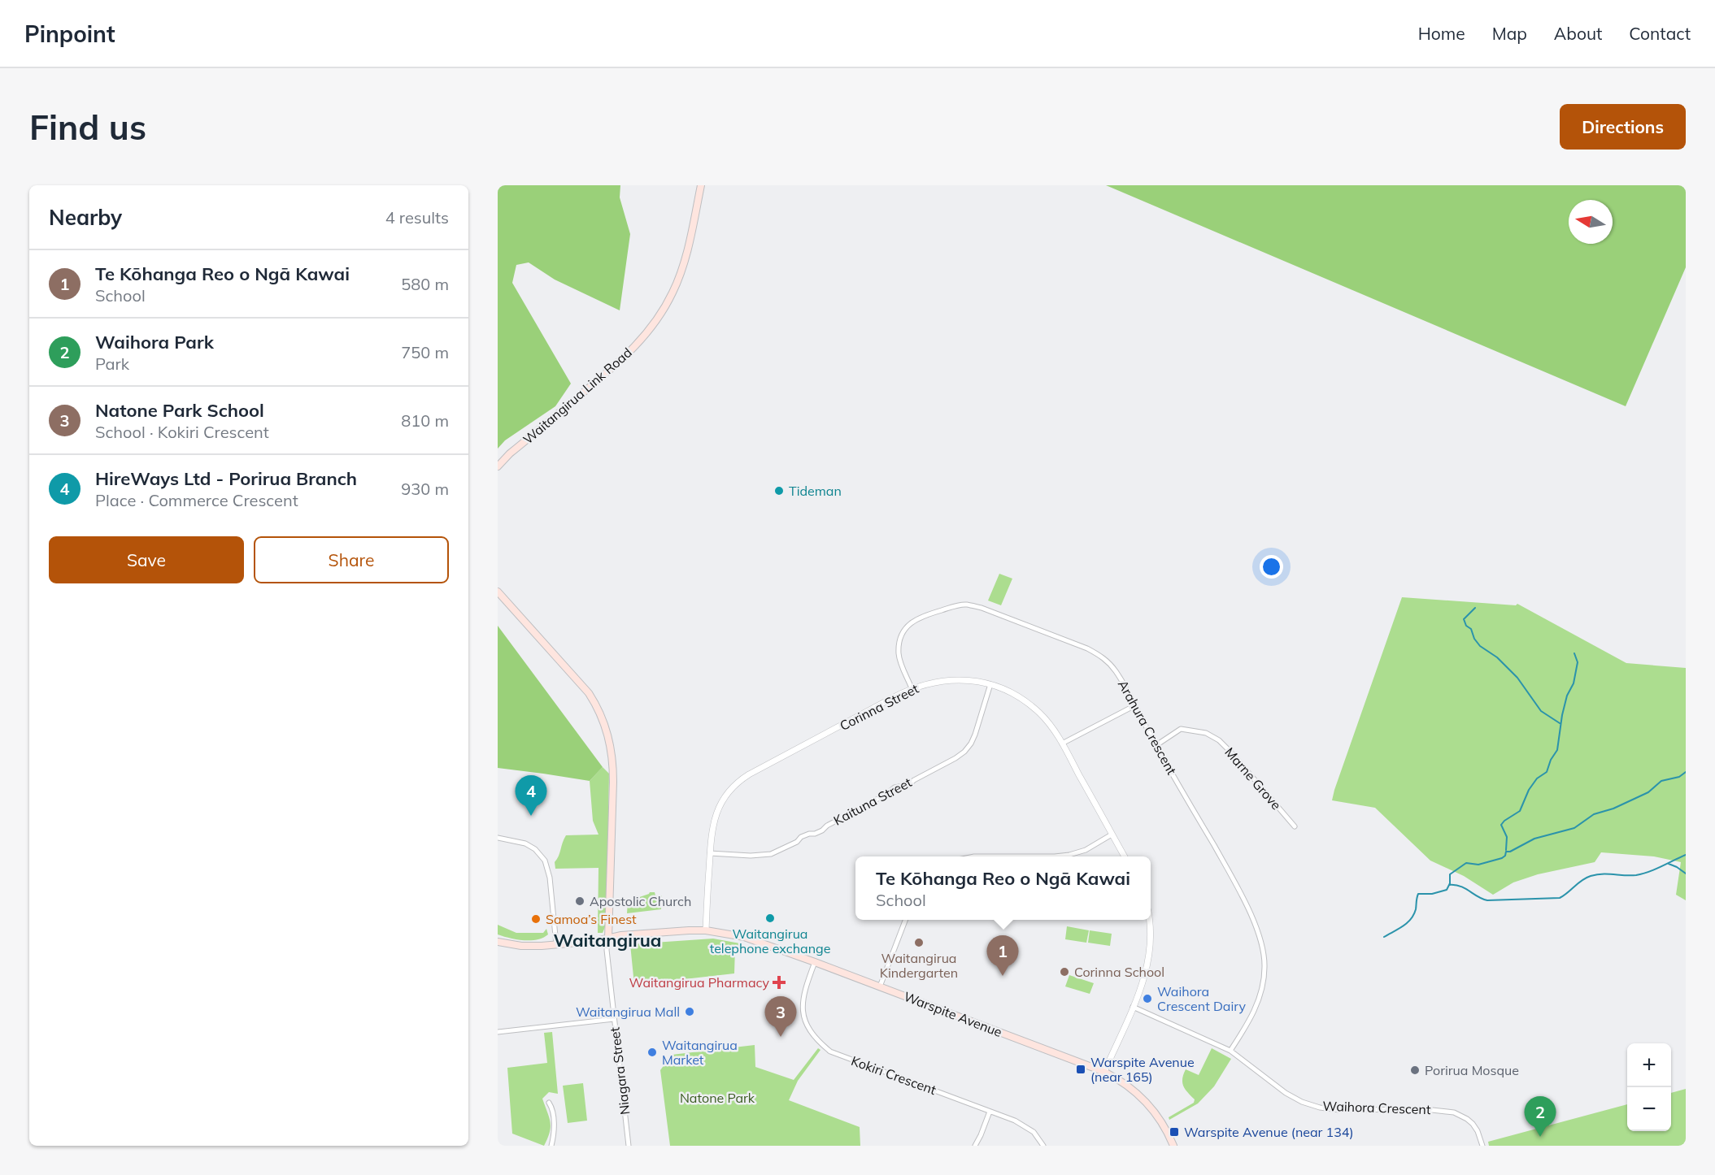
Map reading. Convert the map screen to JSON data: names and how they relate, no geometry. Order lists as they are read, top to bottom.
{
  "streets": {
    "main road": ["Waitangirua Link Road", "Warspite Avenue"],
    "street": [
      "Corinna Street",
      "Arahura Crescent",
      "Marne Grove",
      "Kaituna Street",
      "Niagara Street",
      "Kokiri Crescent",
      "Waihora Crescent"
    ]
  },
  "crossings": [
    ["Corinna Street", "Arahura Crescent"],
    ["Corinna Street", "Kaituna Street"],
    ["Corinna Street", "Warspite Avenue"],
    ["Arahura Crescent", "Marne Grove"],
    ["Arahura Crescent", "Waihora Crescent"],
    ["Warspite Avenue", "Niagara Street"],
    ["Warspite Avenue", "Kokiri Crescent"]
  ],
  "districts": ["Waitangirua"],
  "parks": ["Natone Park"],
  "places": {
    "other": [
      "Tideman",
      "Apostolic Church",
      "Waitangirua telephone exchange",
      "Samoa’s Finest",
      "Waitangirua Kindergarten",
      "Corinna School",
      "Waihora Crescent Dairy",
      "Waitangirua Mall",
      "Waitangirua Market",
      "Porirua Mosque"
    ],
    "health": ["Waitangirua Pharmacy"],
    "transit": ["Warspite Avenue (near 165)", "Warspite Avenue (near 134)"]
  },
  "north": "left",
  "page": {
    "header": "Pinpoint",
    "nav": [
      "Home",
      "Map",
      "About",
      "Contact"
    ],
    "buttons": [
      "Directions",
      ["Save", "Share"]
    ],
    "title": "Find us",
    "heading": ["Nearby", "4 results"],
    "list": [
      {
        "mark": "1",
        "name": "Te Kōhanga Reo o Ngā Kawai",
        "note": "School",
        "value": "580 m"
      },
      {
        "mark": "2",
        "name": "Waihora Park",
        "note": "Park",
        "value": "750 m"
      },
      {
        "mark": "3",
        "name": "Natone Park School",
        "note": "School · Kokiri Crescent",
        "value": "810 m"
      },
      {
        "mark": "4",
        "name": "HireWays Ltd - Porirua Branch",
        "note": "Place · Commerce Crescent",
        "value": "930 m"
      }
    ],
    "pins": [
      "4",
      "1",
      "3",
      "2"
    ],
    "popup": ["Te Kōhanga Reo o Ngā Kawai", "School"],
    "map_buttons": ["+", "−"]
  }
}
